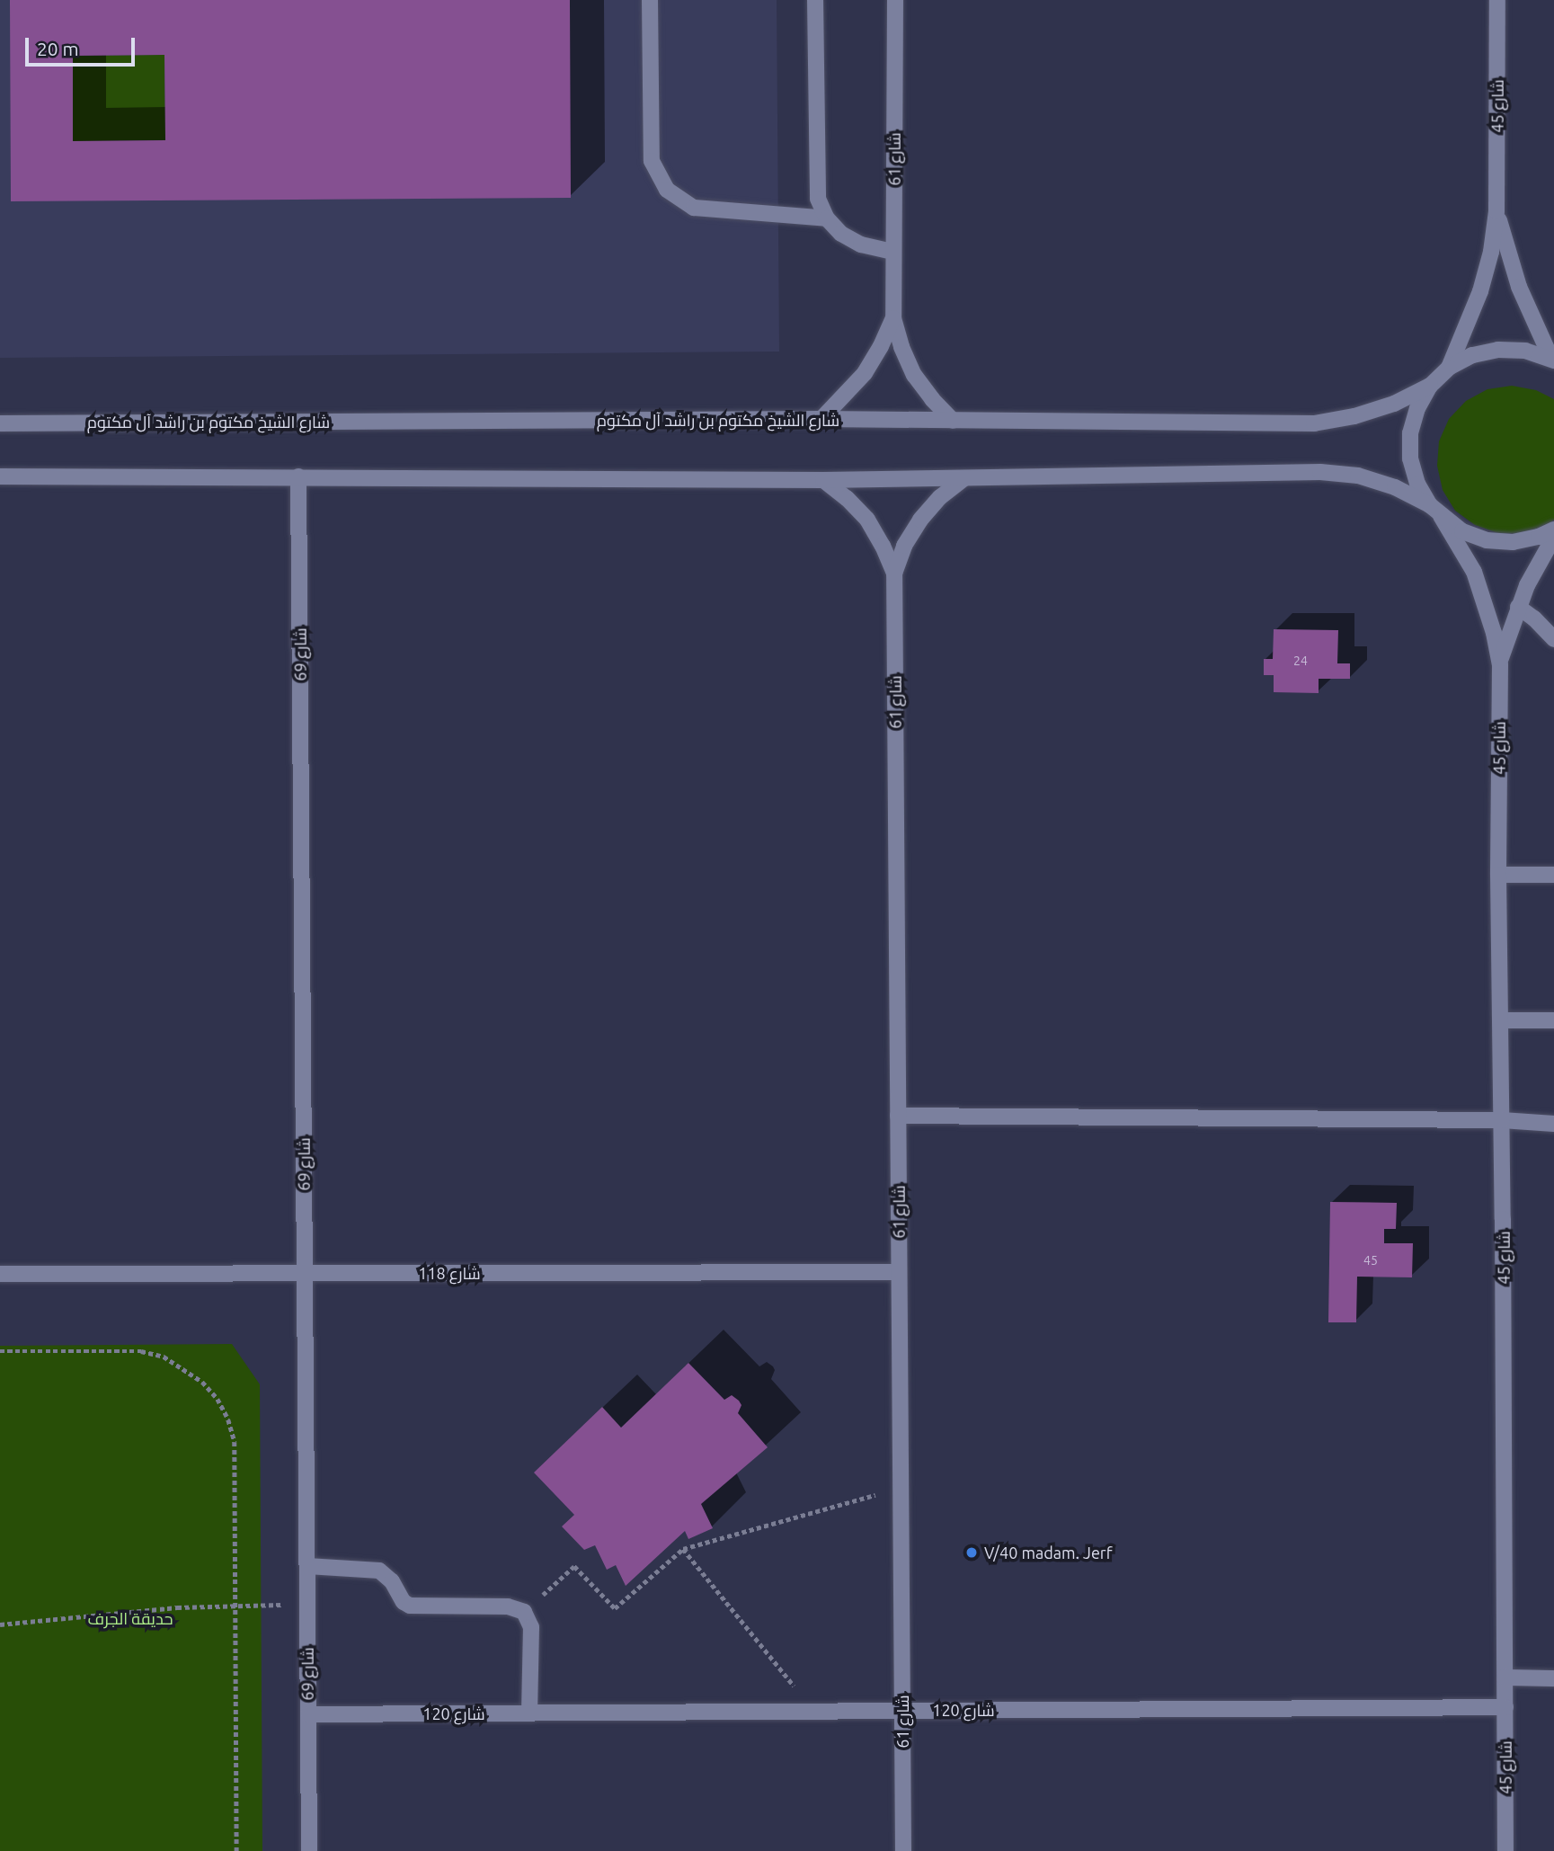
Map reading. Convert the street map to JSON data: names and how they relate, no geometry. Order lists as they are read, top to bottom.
{
  "streets": {
    "street": [
      "شارع 45",
      "شارع 61",
      "شارع الشيخ مكتوم بن راشد آل مكتوم",
      "شارع 69",
      "شارع 118",
      "شارع 120"
    ]
  },
  "crossings": [
    ["شارع 45", "شارع الشيخ مكتوم بن راشد آل مكتوم"],
    ["شارع 45", "شارع 120"],
    ["شارع 61", "شارع الشيخ مكتوم بن راشد آل مكتوم"],
    ["شارع 61", "شارع 118"],
    ["شارع 61", "شارع 120"],
    ["شارع 69", "شارع 118"],
    ["شارع 69", "شارع 120"]
  ],
  "parks": ["حديقة الجرف"],
  "places": ["V/40 madam. Jerf"],
  "house_numbers": ["24", "45"],
  "scale_bar": "20 m"
}
